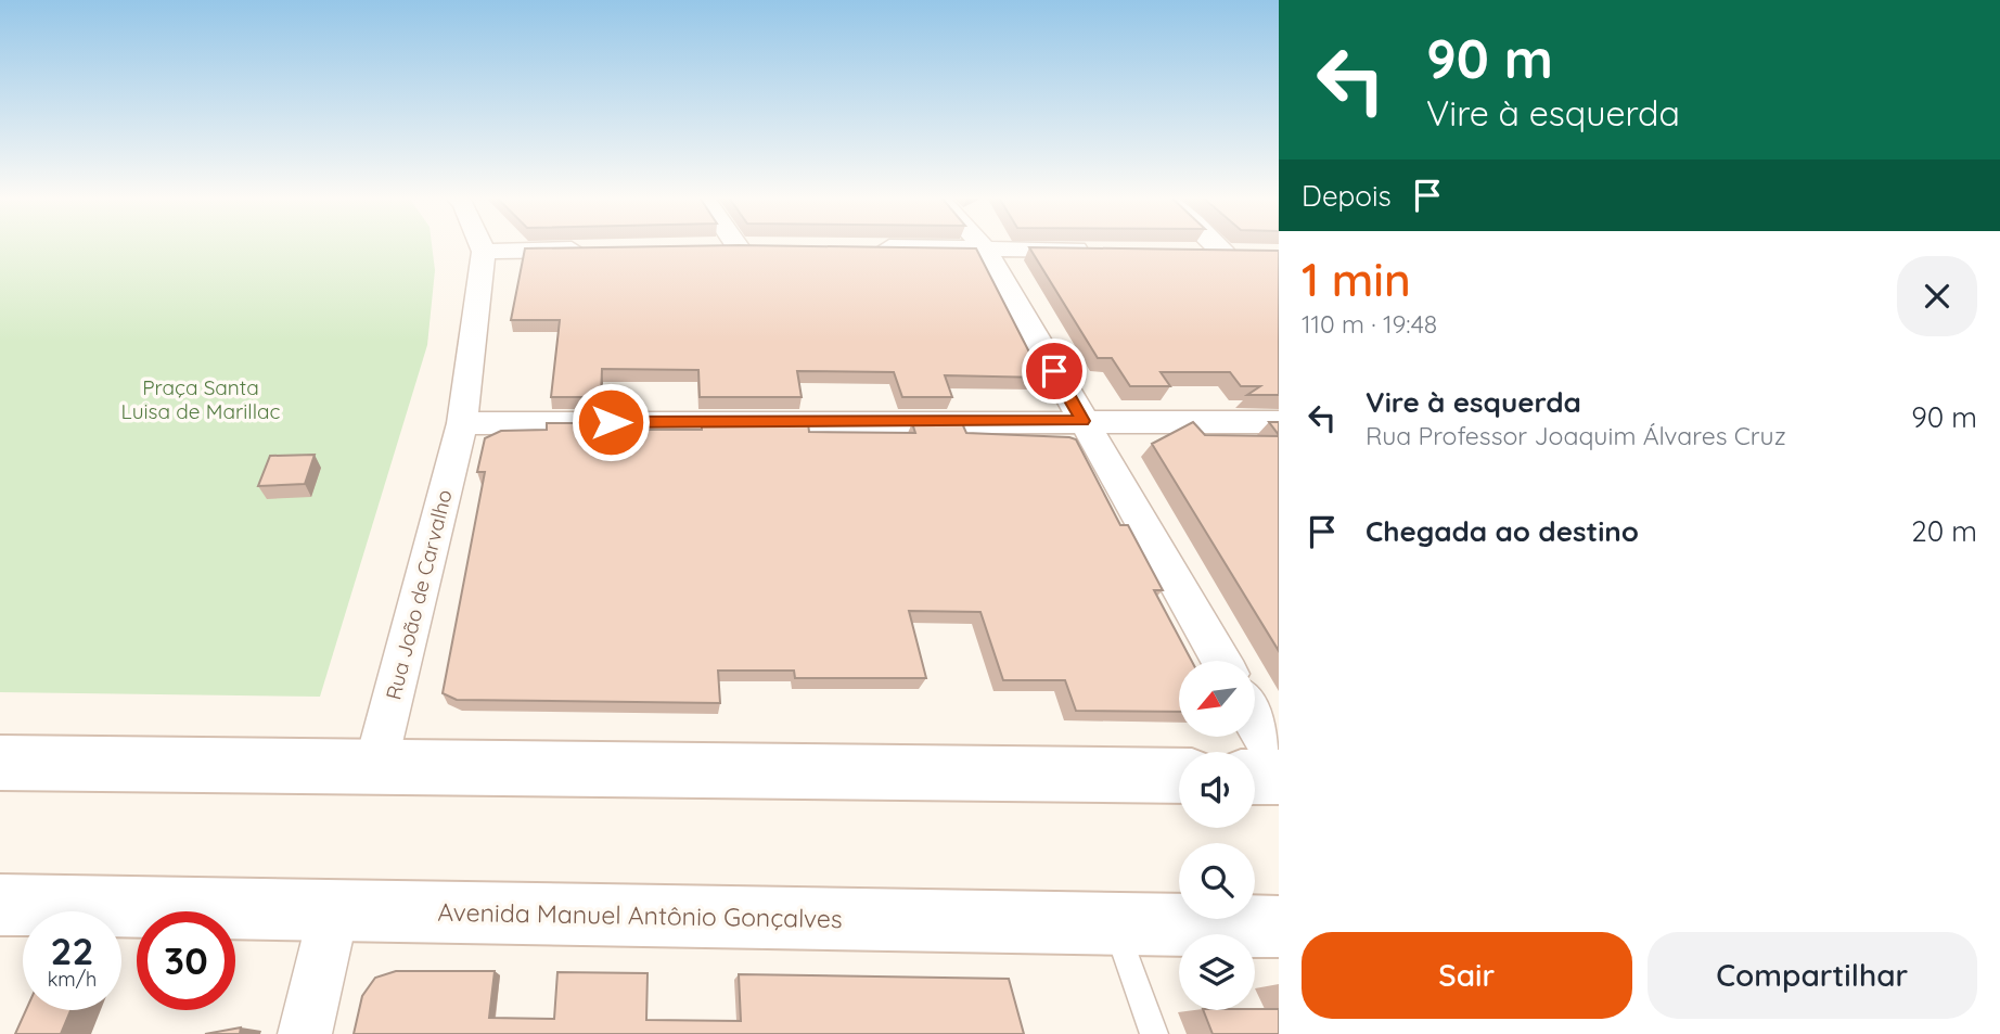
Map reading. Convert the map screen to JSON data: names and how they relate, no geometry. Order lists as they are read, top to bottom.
{
  "streets": {
    "main road": ["Avenida Manuel Antônio Gonçalves"],
    "street": ["Rua João de Carvalho"]
  },
  "parks": ["Praça Santa Luisa de Marillac"],
  "north": "bottom left",
  "page": {
    "turn": ["90 m", "Vire à esquerda"],
    "then": "Depois",
    "heading": ["1 min", "110 m · 19:48"],
    "list": [
      {
        "name": "Vire à esquerda",
        "note": "Rua Professor Joaquim Álvares Cruz",
        "value": "90 m"
      },
      {
        "name": "Chegada ao destino",
        "value": "20 m"
      }
    ],
    "speed": "22 km/h",
    "limit": "30",
    "buttons": ["Sair", "Compartilhar"]
  }
}
